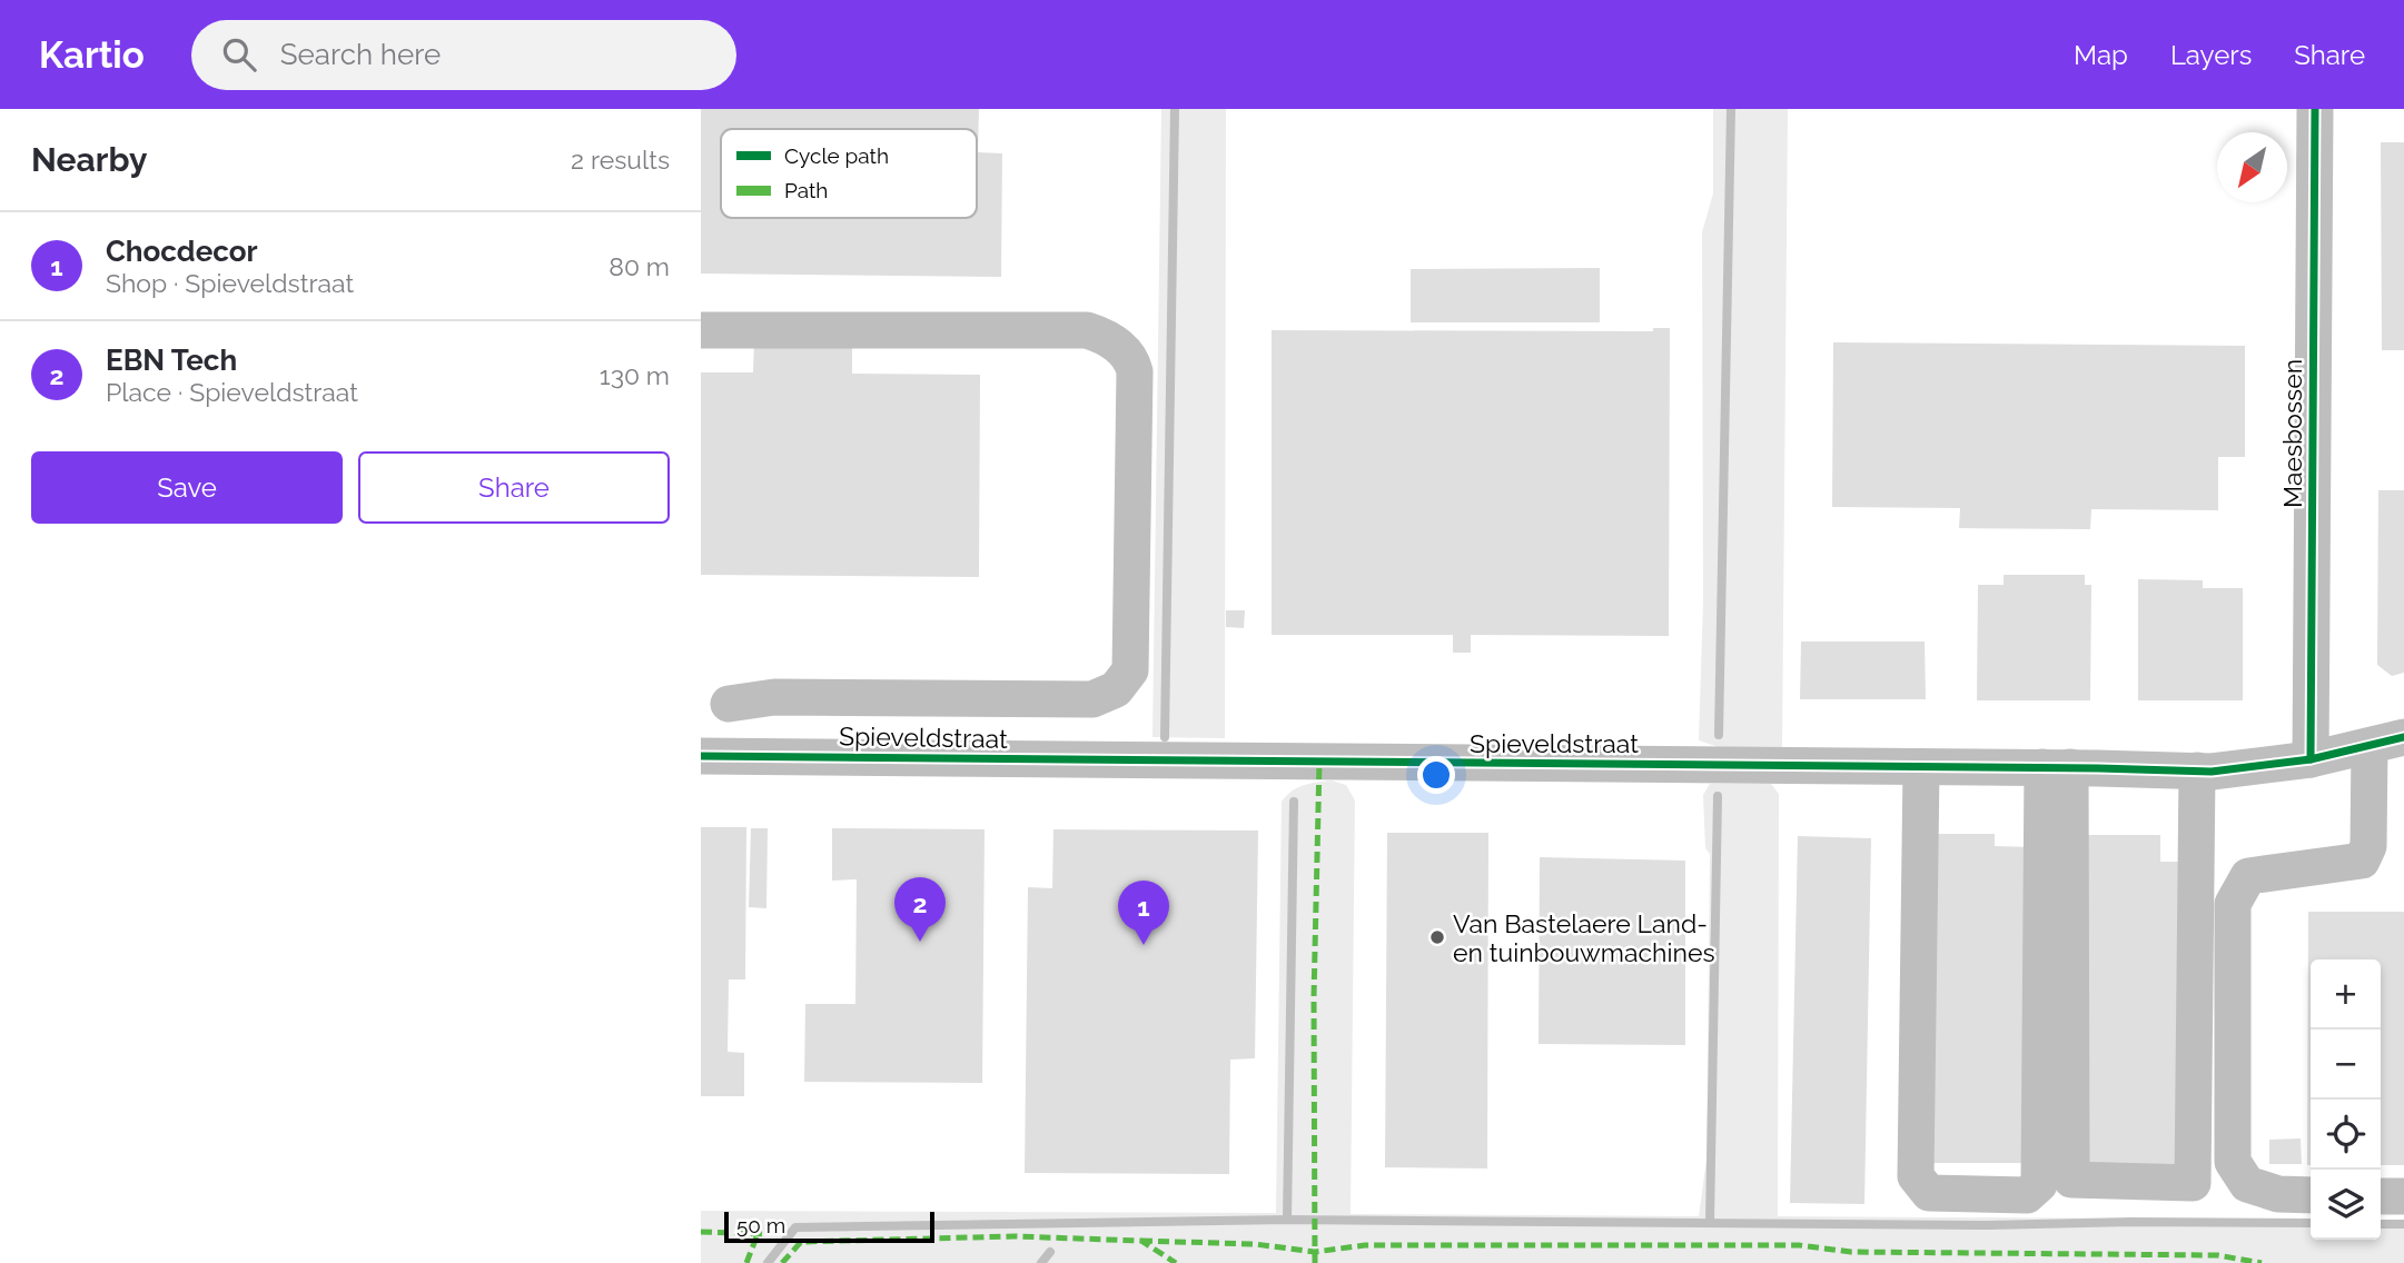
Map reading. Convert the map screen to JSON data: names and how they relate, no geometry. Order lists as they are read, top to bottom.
{
  "streets": {
    "street": ["Maesbossen", "Spieveldstraat"]
  },
  "crossings": [
    ["Maesbossen", "Spieveldstraat"]
  ],
  "places": ["Van Bastelaere Land- en tuinbouwmachines"],
  "legend": ["Cycle path", "Path"],
  "scale_bar": "50 m",
  "north": "bottom left",
  "page": {
    "header": "Kartio",
    "search": "Search here",
    "nav": ["Map", "Layers", "Share"],
    "heading": ["Nearby", "2 results"],
    "list": [
      {
        "mark": "1",
        "name": "Chocdecor",
        "note": "Shop · Spieveldstraat",
        "value": "80 m"
      },
      {
        "mark": "2",
        "name": "EBN Tech",
        "note": "Place · Spieveldstraat",
        "value": "130 m"
      }
    ],
    "buttons": ["Save", "Share"],
    "pins": ["2", "1"],
    "map_buttons": ["+", "−"],
    "scale": "50 m"
  }
}
